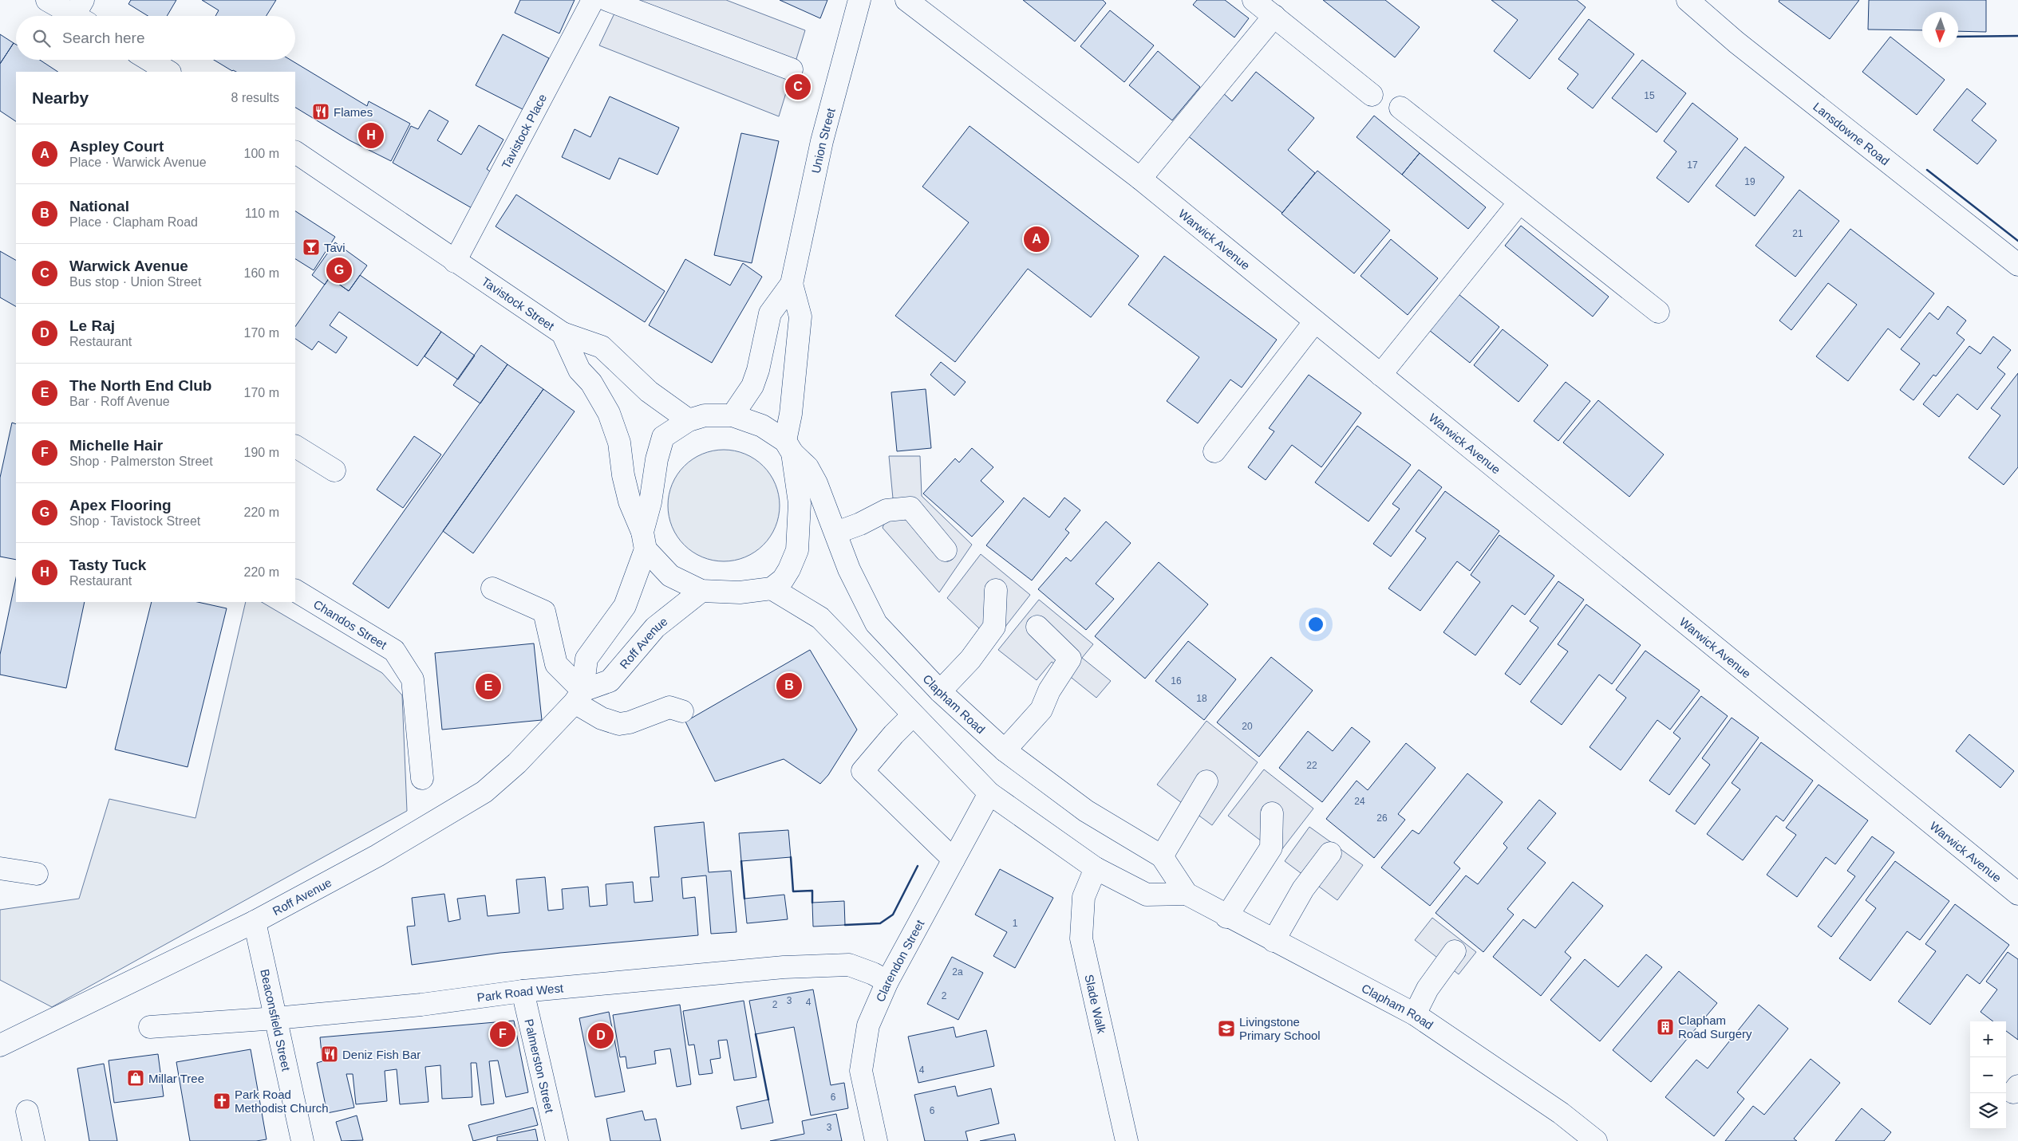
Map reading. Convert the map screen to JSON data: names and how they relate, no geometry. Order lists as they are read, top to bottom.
{
  "streets": {
    "street": [
      "Tavistock Place",
      "Lansdowne Road",
      "Union Street",
      "Warwick Avenue",
      "Tavistock Street",
      "Chandos Street",
      "Roff Avenue",
      "Clapham Road",
      "Clarendon Street",
      "Park Road West",
      "Slade Walk",
      "Beaconsfield Street",
      "Palmerston Street"
    ]
  },
  "crossings": [
    ["Tavistock Place", "Tavistock Street"],
    ["Union Street", "Clapham Road"],
    ["Tavistock Street", "Clapham Road"],
    ["Roff Avenue", "Beaconsfield Street"],
    ["Clarendon Street", "Park Road West"],
    ["Park Road West", "Beaconsfield Street"],
    ["Park Road West", "Palmerston Street"]
  ],
  "places": {
    "restaurant": ["Flames", "Deniz Fish Bar"],
    "bar": ["Tavi"],
    "building": ["Clapham Road Surgery"],
    "school or university": ["Livingstone Primary School"],
    "shop": ["Millar Tree"],
    "church": ["Park Road Methodist Church"]
  },
  "house_numbers": [
    "15",
    "17",
    "19",
    "21",
    "16",
    "18",
    "20",
    "22",
    "24",
    "26",
    "1",
    "2a",
    "2",
    "3",
    "4",
    "2",
    "4",
    "6",
    "6",
    "3"
  ],
  "north": "bottom",
  "page": {
    "search": "Search here",
    "heading": ["Nearby", "8 results"],
    "pins": [
      "C",
      "H",
      "A",
      "G",
      "B",
      "E",
      "F",
      "D"
    ],
    "list": [
      {
        "mark": "A",
        "name": "Aspley Court",
        "note": "Place · Warwick Avenue",
        "value": "100 m"
      },
      {
        "mark": "B",
        "name": "National",
        "note": "Place · Clapham Road",
        "value": "110 m"
      },
      {
        "mark": "C",
        "name": "Warwick Avenue",
        "note": "Bus stop · Union Street",
        "value": "160 m"
      },
      {
        "mark": "D",
        "name": "Le Raj",
        "note": "Restaurant",
        "value": "170 m"
      },
      {
        "mark": "E",
        "name": "The North End Club",
        "note": "Bar · Roff Avenue",
        "value": "170 m"
      },
      {
        "mark": "F",
        "name": "Michelle Hair",
        "note": "Shop · Palmerston Street",
        "value": "190 m"
      },
      {
        "mark": "G",
        "name": "Apex Flooring",
        "note": "Shop · Tavistock Street",
        "value": "220 m"
      },
      {
        "mark": "H",
        "name": "Tasty Tuck",
        "note": "Restaurant",
        "value": "220 m"
      }
    ],
    "map_buttons": ["+", "−"]
  }
}
